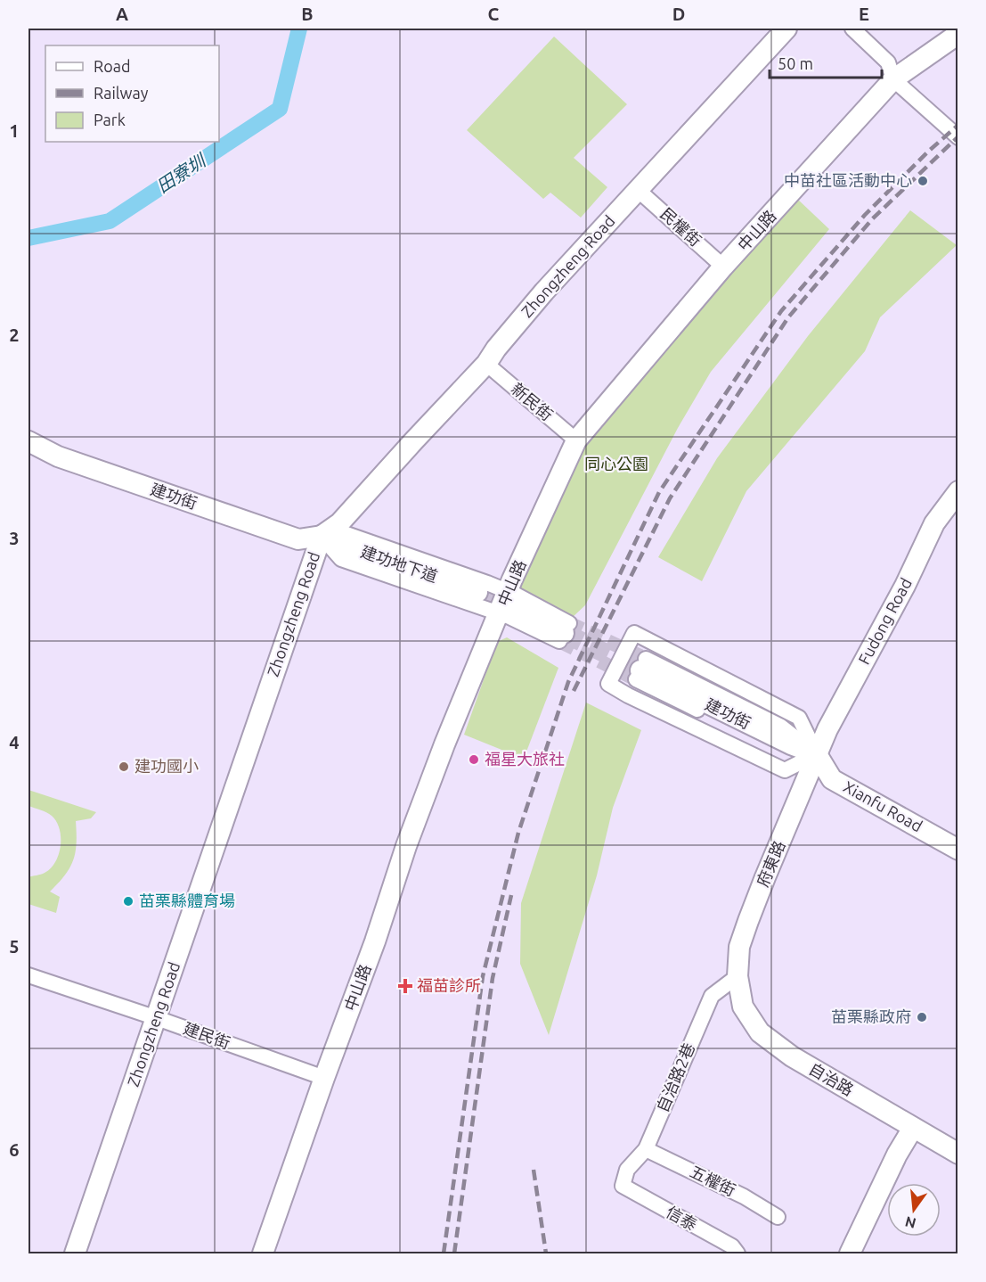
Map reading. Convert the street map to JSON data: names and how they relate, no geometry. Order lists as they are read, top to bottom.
{
  "streets": {
    "street": [
      "民權街",
      "中山路",
      "Zhongzheng Road",
      "新民街",
      "建功街",
      "建功地下道",
      "Fudong Road",
      "Xianfu Road",
      "府東路",
      "建民街",
      "自治路2巷",
      "自治路",
      "五權街",
      "信泰"
    ]
  },
  "crossings": [
    ["民權街", "中山路"],
    ["民權街", "Zhongzheng Road"],
    ["中山路", "新民街"],
    ["中山路", "建民街"],
    ["Zhongzheng Road", "新民街"],
    ["Zhongzheng Road", "建功街"],
    ["Zhongzheng Road", "建功地下道"],
    ["Zhongzheng Road", "建民街"],
    ["建功街", "建功地下道"],
    ["建功街", "Fudong Road"],
    ["建功街", "Xianfu Road"],
    ["建功街", "府東路"],
    ["Fudong Road", "Xianfu Road"],
    ["Fudong Road", "府東路"],
    ["Xianfu Road", "府東路"],
    ["府東路", "自治路2巷"],
    ["府東路", "自治路"],
    ["自治路2巷", "自治路"],
    ["自治路2巷", "五權街"],
    ["自治路2巷", "信泰"]
  ],
  "water": ["田寮圳"],
  "parks": ["同心公園"],
  "places": {
    "other": [
      "中苗社區活動中心",
      "福星大旅社",
      "建功國小",
      "苗栗縣體育場",
      "苗栗縣政府"
    ],
    "health": ["福苗診所"]
  },
  "legend": ["Road", "Railway", "Park"],
  "scale_bar": "50 m",
  "north": "bottom",
  "grid": {
    "columns": [
      "A",
      "B",
      "C",
      "D",
      "E"
    ],
    "rows": [
      "1",
      "2",
      "3",
      "4",
      "5",
      "6"
    ]
  }
}
